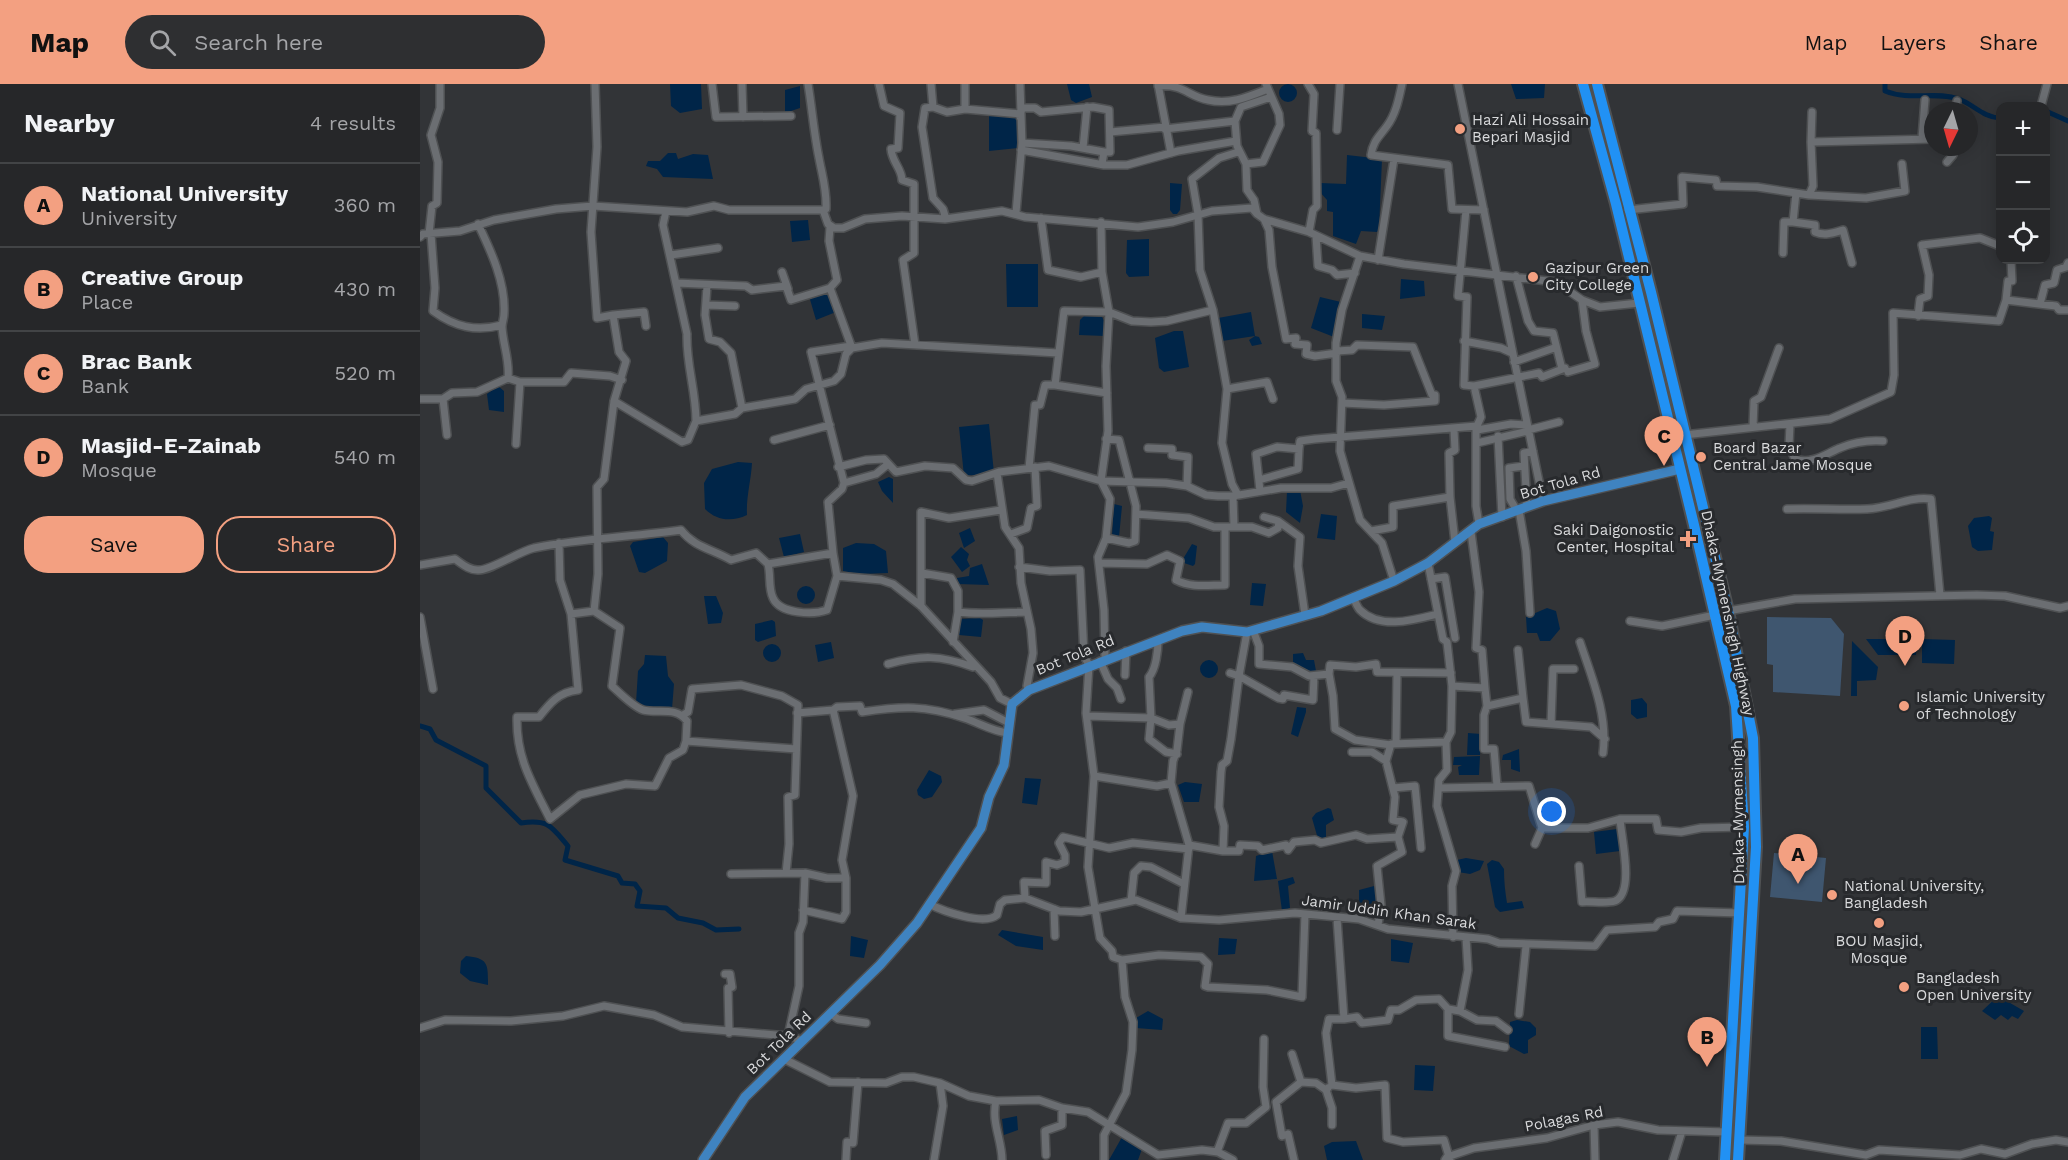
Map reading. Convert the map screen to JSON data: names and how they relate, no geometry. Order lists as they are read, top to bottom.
{
  "streets": {
    "highway": ["Dhaka-Mymensingh Highway", "Dhaka-Mymensingh"],
    "main road": ["Bot Tola Rd"],
    "street": ["Jamir Uddin Khan Sarak", "Polagas Rd"]
  },
  "crossings": [
    ["Bot Tola Rd", "Dhaka-Mymensingh Highway"],
    ["Dhaka-Mymensingh Highway", "Jamir Uddin Khan Sarak"],
    ["Dhaka-Mymensingh Highway", "Polagas Rd"]
  ],
  "places": {
    "other": [
      "Hazi Ali Hossain Bepari Masjid",
      "Gazipur Green City College",
      "Board Bazar Central Jame Mosque",
      "Islamic University of Technology",
      "National University, Bangladesh",
      "BOU Masjid, Mosque",
      "Bangladesh Open University"
    ],
    "health": ["Saki Daigonostic Center, Hospital"]
  },
  "north": "bottom",
  "page": {
    "header": "Map",
    "search": "Search here",
    "nav": ["Map", "Layers", "Share"],
    "heading": ["Nearby", "4 results"],
    "map_buttons": ["+", "−"],
    "list": [
      {
        "mark": "A",
        "name": "National University",
        "note": "University",
        "value": "360 m"
      },
      {
        "mark": "B",
        "name": "Creative Group",
        "note": "Place",
        "value": "430 m"
      },
      {
        "mark": "C",
        "name": "Brac Bank",
        "note": "Bank",
        "value": "520 m"
      },
      {
        "mark": "D",
        "name": "Masjid-E-Zainab",
        "note": "Mosque",
        "value": "540 m"
      }
    ],
    "pins": [
      "C",
      "D",
      "A",
      "B"
    ],
    "buttons": ["Save", "Share"]
  }
}
